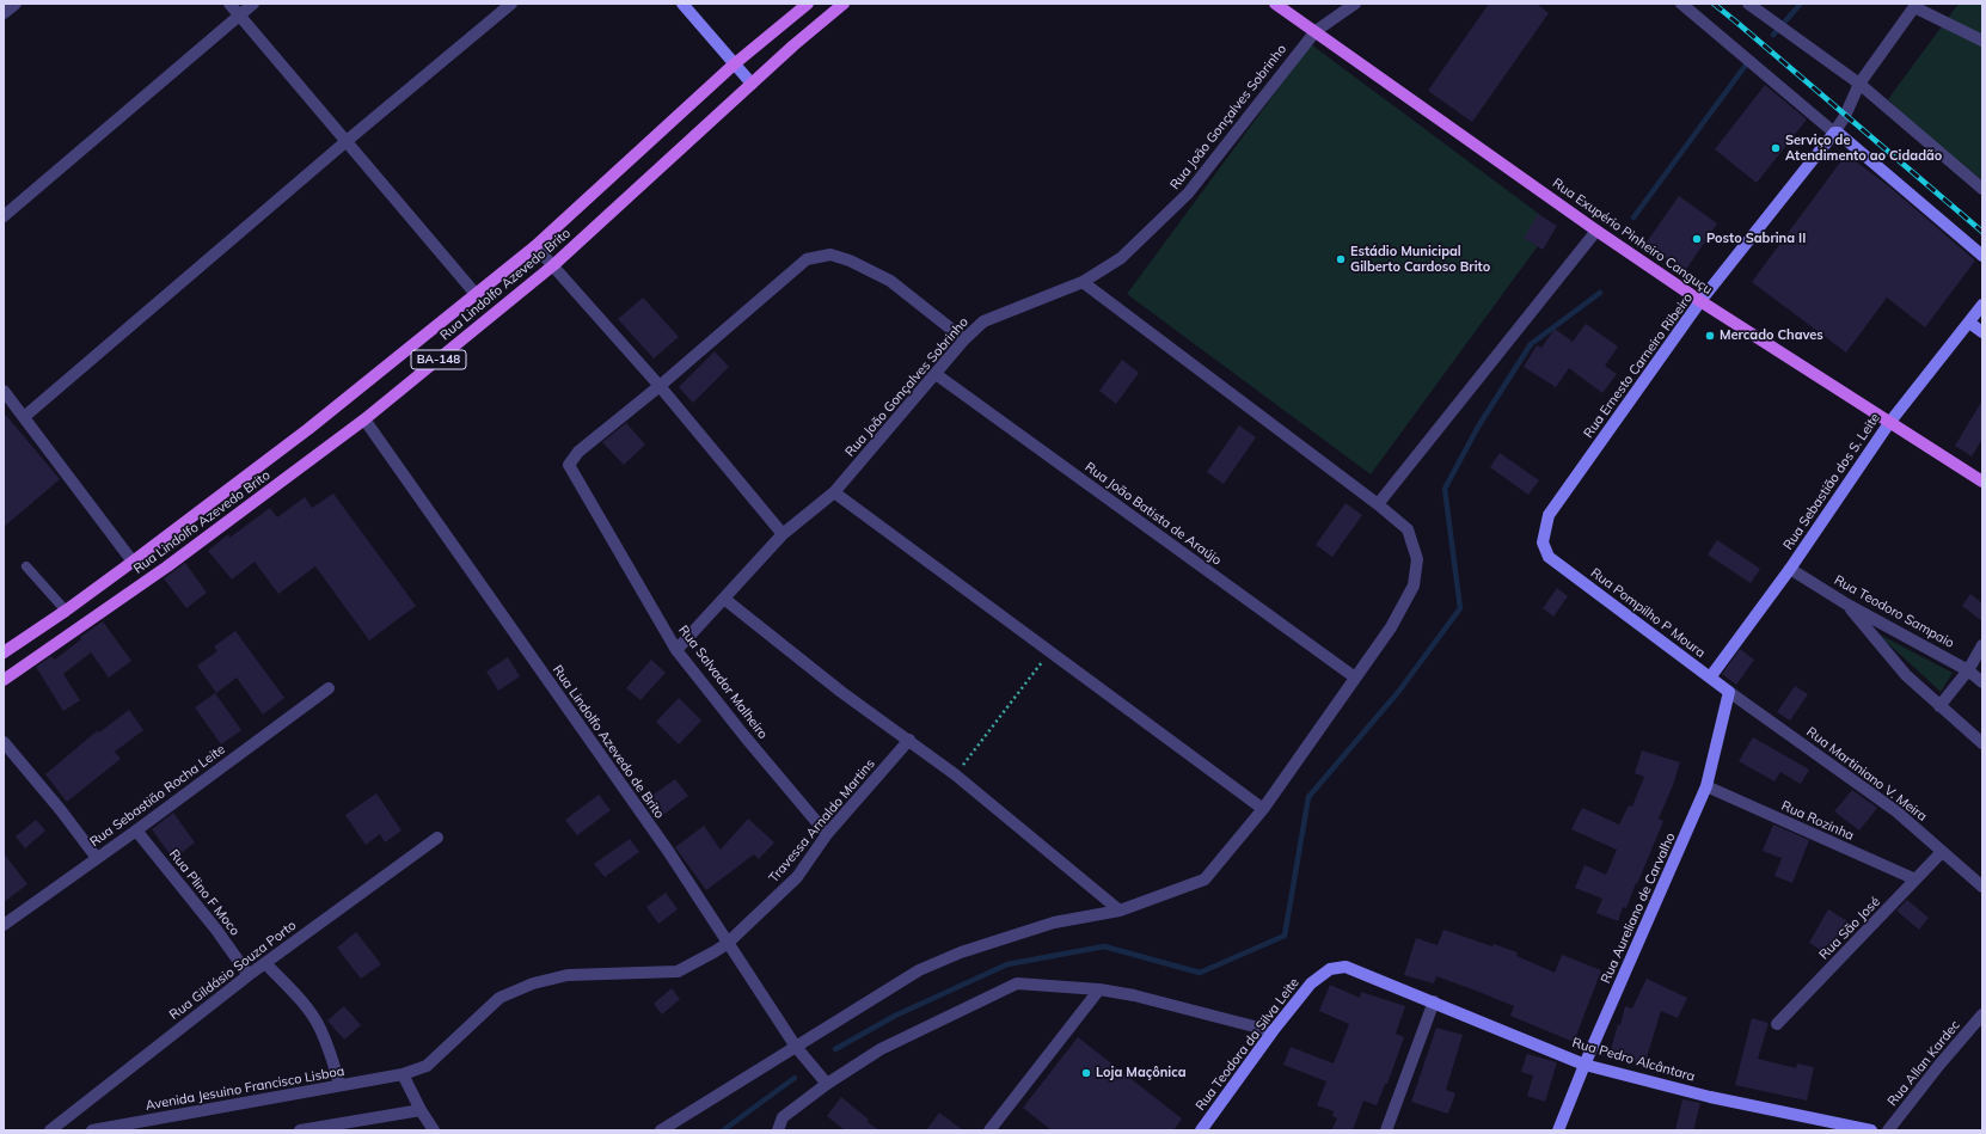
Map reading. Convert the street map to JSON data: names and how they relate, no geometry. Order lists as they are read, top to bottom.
{
  "streets": {
    "main road": ["Rua Exupério Pinheiro Canguçu", "Rua Lindolfo Azevedo Brito", "BA-148"],
    "street": [
      "Rua João Gonçalves Sobrinho",
      "Rua Ernesto Carneiro Ribeiro",
      "Rua Sebastião dos S. Leite",
      "Rua João Batista de Araújo",
      "Rua Teodoro Sampaio",
      "Rua Pompilho P Moura",
      "Rua Salvador Malheiro",
      "Rua Lindolfo Azevedo de Brito",
      "Rua Martiniano V. Meira",
      "Rua Sebastião Rocha Leite",
      "Travessa Arnaldo Martins",
      "Rua Rozinha",
      "Rua Plino F Moco",
      "Rua Aureliano de Carvalho",
      "Rua São José",
      "Rua Gildásio Souza Porto",
      "Rua Teodora da Silva Leite",
      "Rua Pedro Alcântara",
      "Rua Allan Kardec",
      "Avenida Jesuino Francisco Lisboa"
    ]
  },
  "crossings": [
    ["Rua João Gonçalves Sobrinho", "Rua Exupério Pinheiro Canguçu"],
    ["Rua João Gonçalves Sobrinho", "Rua João Batista de Araújo"],
    ["Rua João Gonçalves Sobrinho", "Rua Salvador Malheiro"],
    ["Rua Exupério Pinheiro Canguçu", "Rua Ernesto Carneiro Ribeiro"],
    ["Rua Exupério Pinheiro Canguçu", "Rua Sebastião dos S. Leite"],
    ["Rua Lindolfo Azevedo Brito", "Rua Lindolfo Azevedo de Brito"],
    ["Rua Ernesto Carneiro Ribeiro", "Rua Pompilho P Moura"],
    ["Rua Sebastião dos S. Leite", "Rua Teodoro Sampaio"],
    ["Rua Sebastião dos S. Leite", "Rua Pompilho P Moura"],
    ["Rua Pompilho P Moura", "Rua Martiniano V. Meira"],
    ["Rua Pompilho P Moura", "Rua Aureliano de Carvalho"],
    ["Rua Salvador Malheiro", "Travessa Arnaldo Martins"],
    ["Rua Lindolfo Azevedo de Brito", "Travessa Arnaldo Martins"],
    ["Rua Martiniano V. Meira", "Rua Aureliano de Carvalho"],
    ["Rua Martiniano V. Meira", "Rua São José"],
    ["Rua Sebastião Rocha Leite", "Rua Plino F Moco"],
    ["Travessa Arnaldo Martins", "Avenida Jesuino Francisco Lisboa"],
    ["Rua Rozinha", "Rua Aureliano de Carvalho"],
    ["Rua Rozinha", "Rua São José"],
    ["Rua Plino F Moco", "Rua Gildásio Souza Porto"],
    ["Rua Aureliano de Carvalho", "Rua Pedro Alcântara"],
    ["Rua Teodora da Silva Leite", "Rua Pedro Alcântara"]
  ],
  "places": [
    "Serviço de Atendimento ao Cidadão",
    "Posto Sabrina II",
    "Estádio Municipal Gilberto Cardoso Brito",
    "Mercado Chaves",
    "Loja Maçônica"
  ]
}
